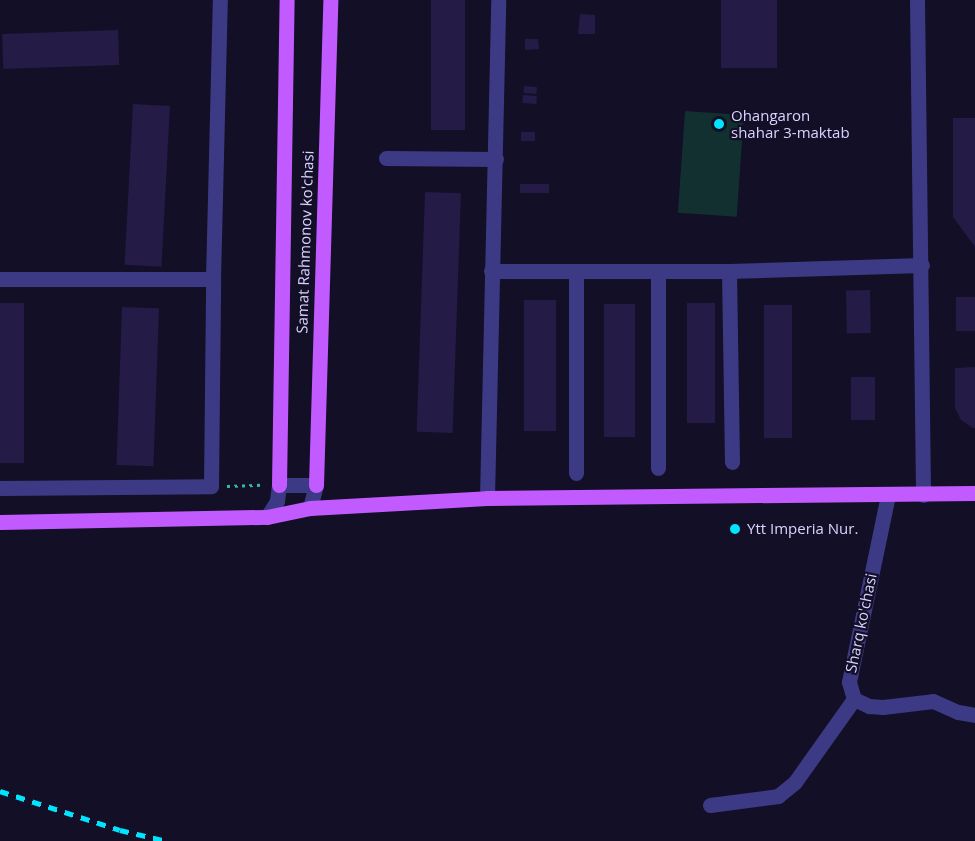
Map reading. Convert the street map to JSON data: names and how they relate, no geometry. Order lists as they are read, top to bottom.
{
  "streets": {
    "main road": ["Samat Rahmonov ko'chasi"],
    "street": ["Sharq ko'chasi"]
  },
  "places": ["Ohangaron shahar 3-maktab", "Ytt Imperia Nur."]
}
